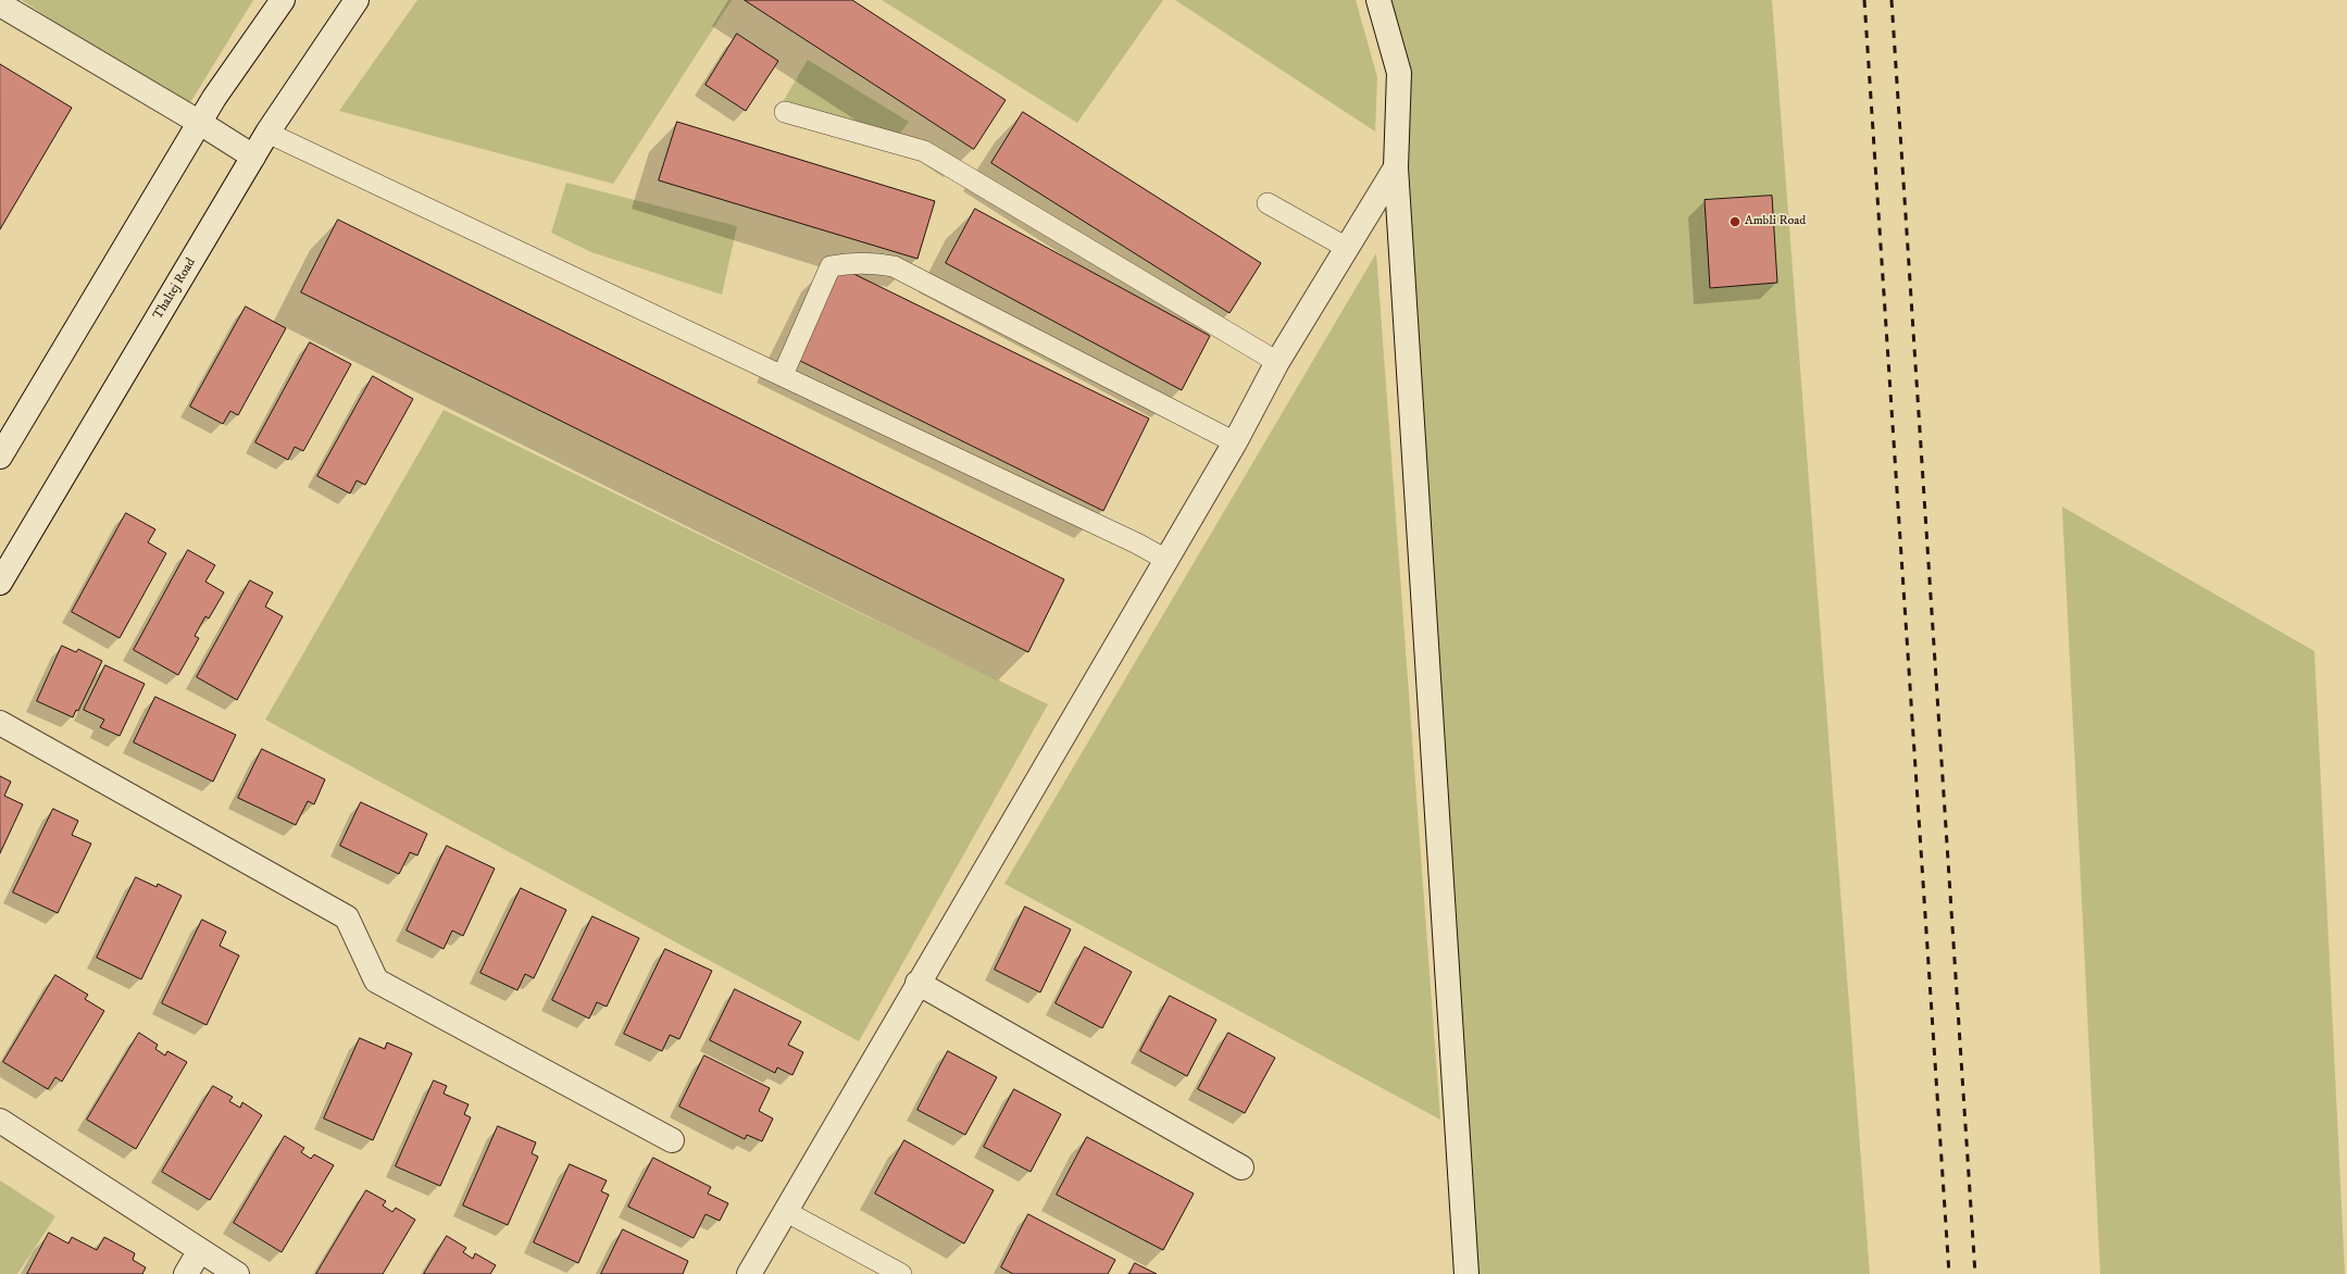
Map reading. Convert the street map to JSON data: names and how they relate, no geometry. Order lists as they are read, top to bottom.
{
  "streets": {
    "street": ["Thaltej Road"]
  },
  "places": ["Ambli Road"]
}
